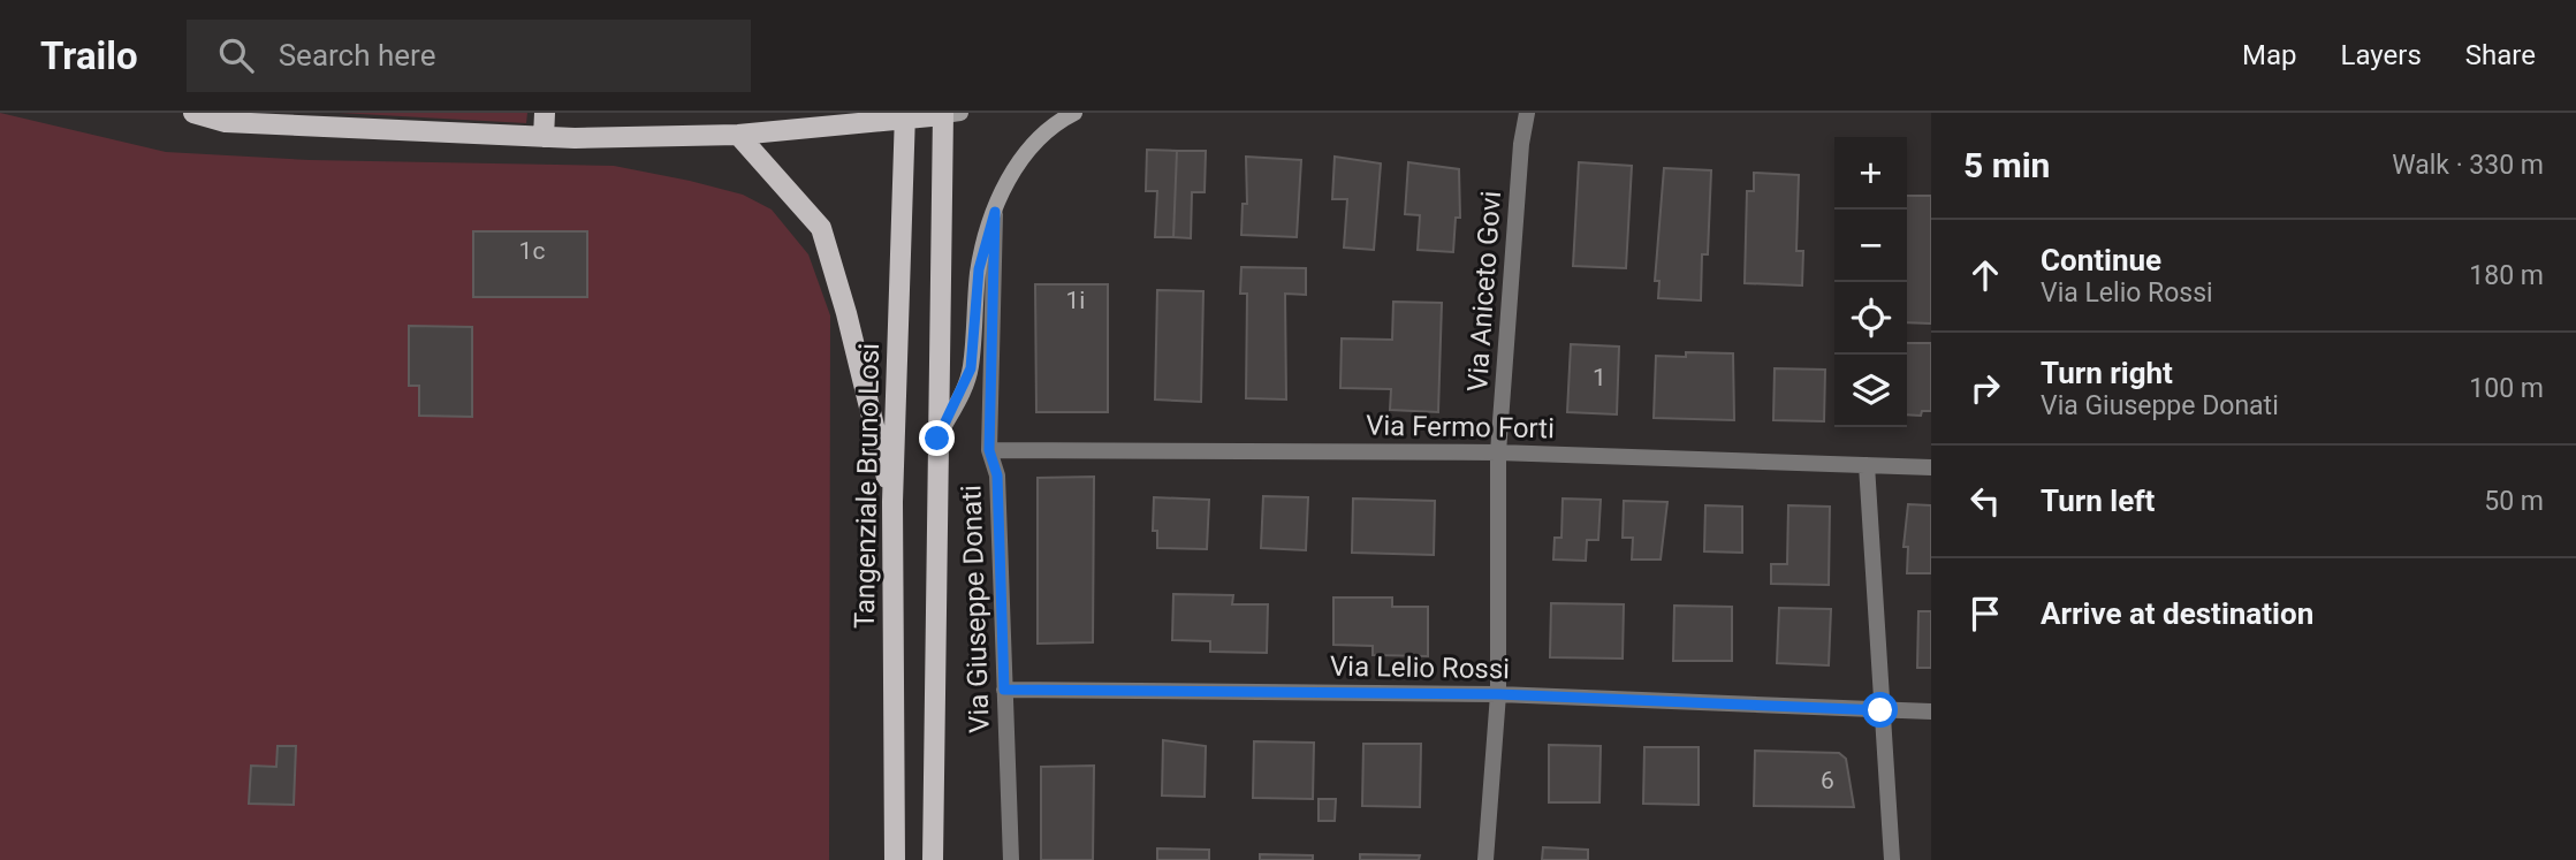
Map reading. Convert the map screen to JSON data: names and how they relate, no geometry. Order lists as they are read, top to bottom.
{
  "streets": {
    "main road": ["Tangenziale Bruno Losi"],
    "street": [
      "Via Aniceto Govi",
      "Via Fermo Forti",
      "Via Giuseppe Donati",
      "Via Lelio Rossi"
    ]
  },
  "crossings": [
    ["Via Aniceto Govi", "Via Fermo Forti"],
    ["Via Aniceto Govi", "Via Lelio Rossi"],
    ["Via Fermo Forti", "Via Giuseppe Donati"],
    ["Via Giuseppe Donati", "Via Lelio Rossi"]
  ],
  "house_numbers": [
    "1c",
    "1i",
    "1",
    "6"
  ],
  "page": {
    "header": "Trailo",
    "search": "Search here",
    "nav": ["Map", "Layers", "Share"],
    "heading": ["5 min", "Walk · 330 m"],
    "map_buttons": ["+", "−"],
    "list": [
      ["Continue", "Via Lelio Rossi", "180 m"],
      ["Turn right", "Via Giuseppe Donati", "100 m"],
      ["Turn left", "50 m"],
      "Arrive at destination"
    ]
  }
}
